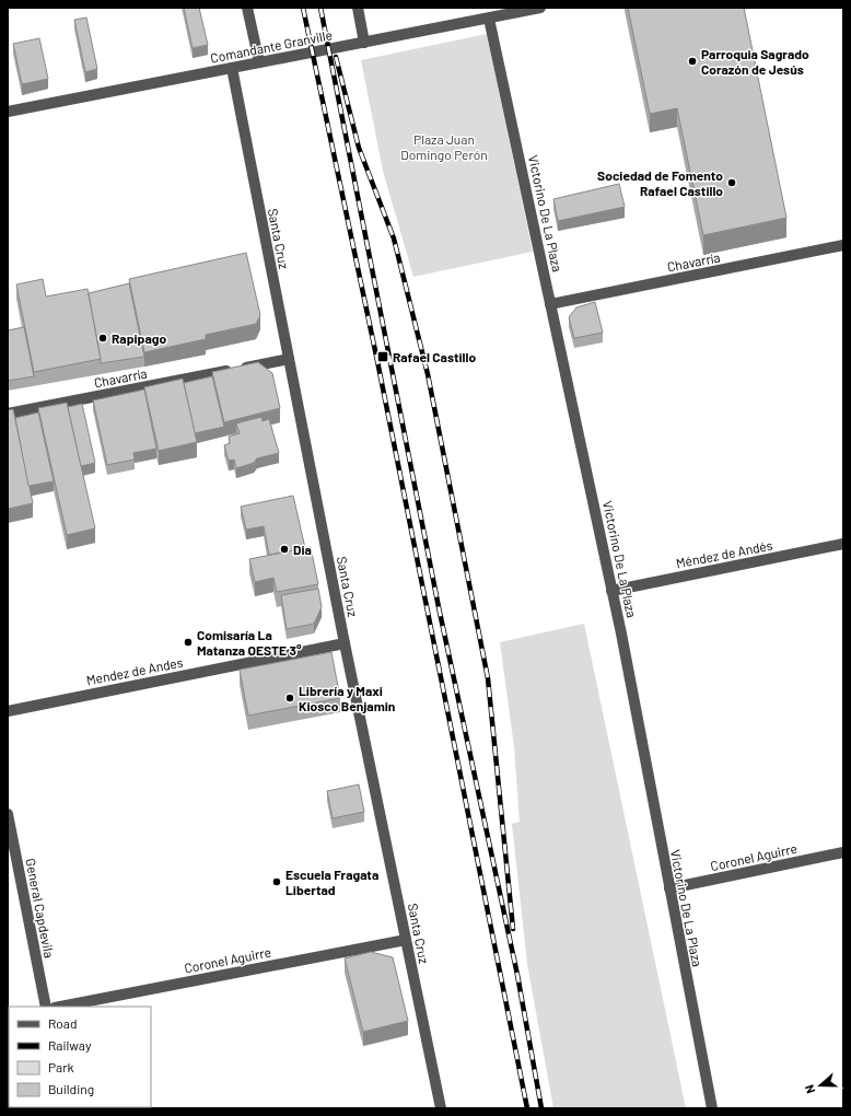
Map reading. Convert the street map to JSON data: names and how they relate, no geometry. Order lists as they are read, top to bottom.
{
  "streets": {
    "street": [
      "Comandante Granville",
      "Victorino De La Plaza",
      "Santa Cruz",
      "Chavarría",
      "Méndez de Andés",
      "Mendez de Andes",
      "Coronel Aguirre",
      "General Capdevila"
    ]
  },
  "crossings": [
    ["Comandante Granville", "Victorino De La Plaza"],
    ["Comandante Granville", "Santa Cruz"],
    ["Victorino De La Plaza", "Chavarría"],
    ["Victorino De La Plaza", "Méndez de Andés"],
    ["Victorino De La Plaza", "Coronel Aguirre"],
    ["Santa Cruz", "Chavarría"],
    ["Santa Cruz", "Mendez de Andes"],
    ["Santa Cruz", "Coronel Aguirre"]
  ],
  "parks": ["Plaza Juan Domingo Perón"],
  "places": {
    "other": [
      "Parroquia Sagrado Corazón de Jesús",
      "Sociedad de Fomento Rafael Castillo",
      "Rapipago",
      "Dia",
      "Comisaría La Matanza OESTE 3°",
      "Librería y Maxi Kiosco Benjamin",
      "Escuela Fragata Libertad"
    ],
    "transit": ["Rafael Castillo"]
  },
  "legend": [
    "Road",
    "Railway",
    "Park",
    "Building"
  ],
  "north": "left"
}
